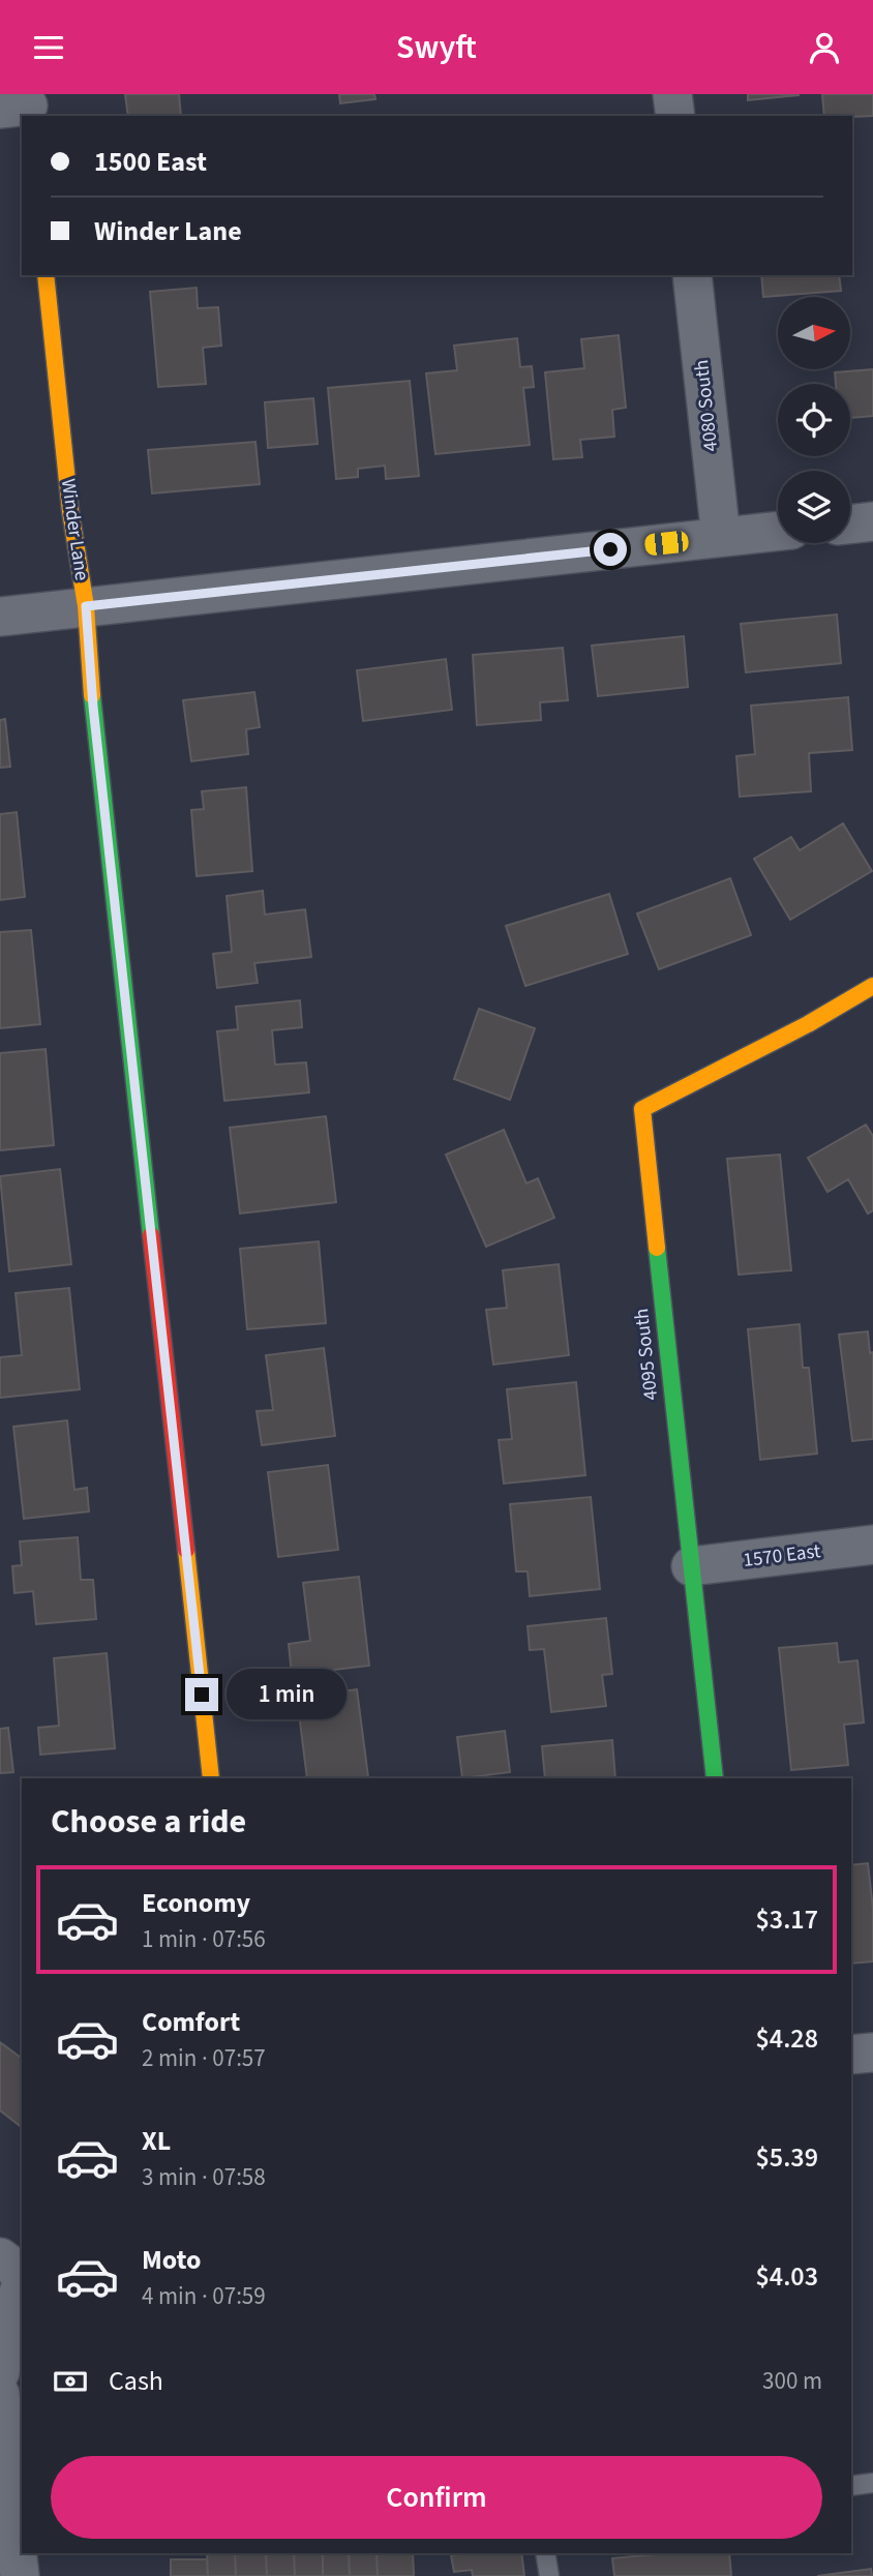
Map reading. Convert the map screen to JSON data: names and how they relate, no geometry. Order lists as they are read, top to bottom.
{
  "streets": {
    "street": [
      "4080 South",
      "Winder Lane",
      "4095 South",
      "1570 East"
    ]
  },
  "crossings": [
    ["4095 South", "1570 East"]
  ],
  "north": "right",
  "page": {
    "header": "Swyft",
    "banner": ["1500 East", "Winder Lane"],
    "bubble": "1 min",
    "heading": "Choose a ride",
    "list": [
      {
        "name": "Economy",
        "note": "1 min · 07:56",
        "value": "$3.17"
      },
      {
        "name": "Comfort",
        "note": "2 min · 07:57",
        "value": "$4.28"
      },
      {
        "name": "XL",
        "note": "3 min · 07:58",
        "value": "$5.39"
      },
      {
        "name": "Moto",
        "note": "4 min · 07:59",
        "value": "$4.03"
      }
    ],
    "pay": ["Cash", "300 m"],
    "buttons": "Confirm"
  }
}
